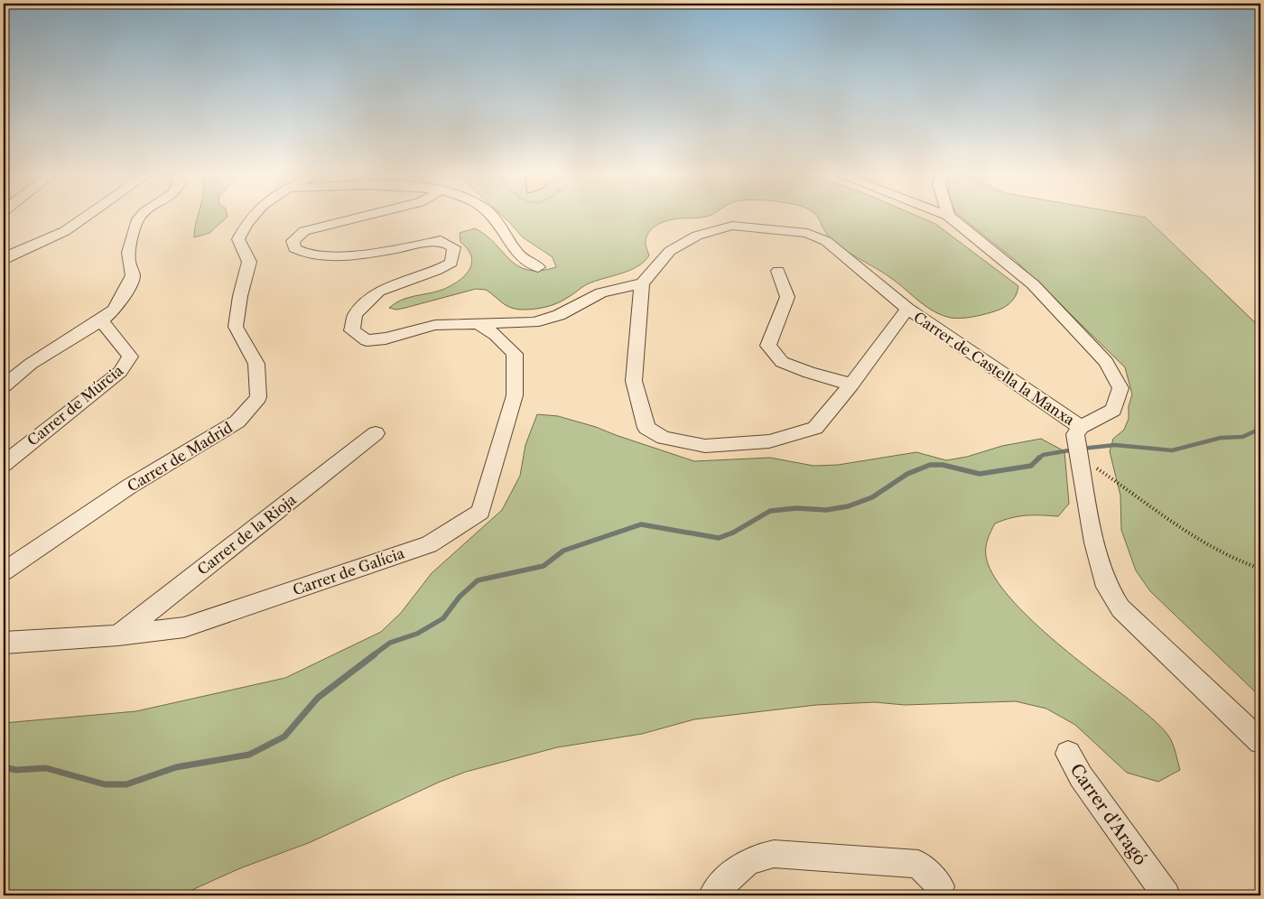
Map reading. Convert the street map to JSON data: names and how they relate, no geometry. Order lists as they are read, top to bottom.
{
  "streets": {
    "street": [
      "Carrer de Castella la Manxa",
      "Carrer de Múrcia",
      "Carrer de Madrid",
      "Carrer de la Rioja",
      "Carrer de Galícia",
      "Carrer d'Aragó"
    ]
  },
  "crossings": [
    ["Carrer de la Rioja", "Carrer de Galícia"]
  ]
}
